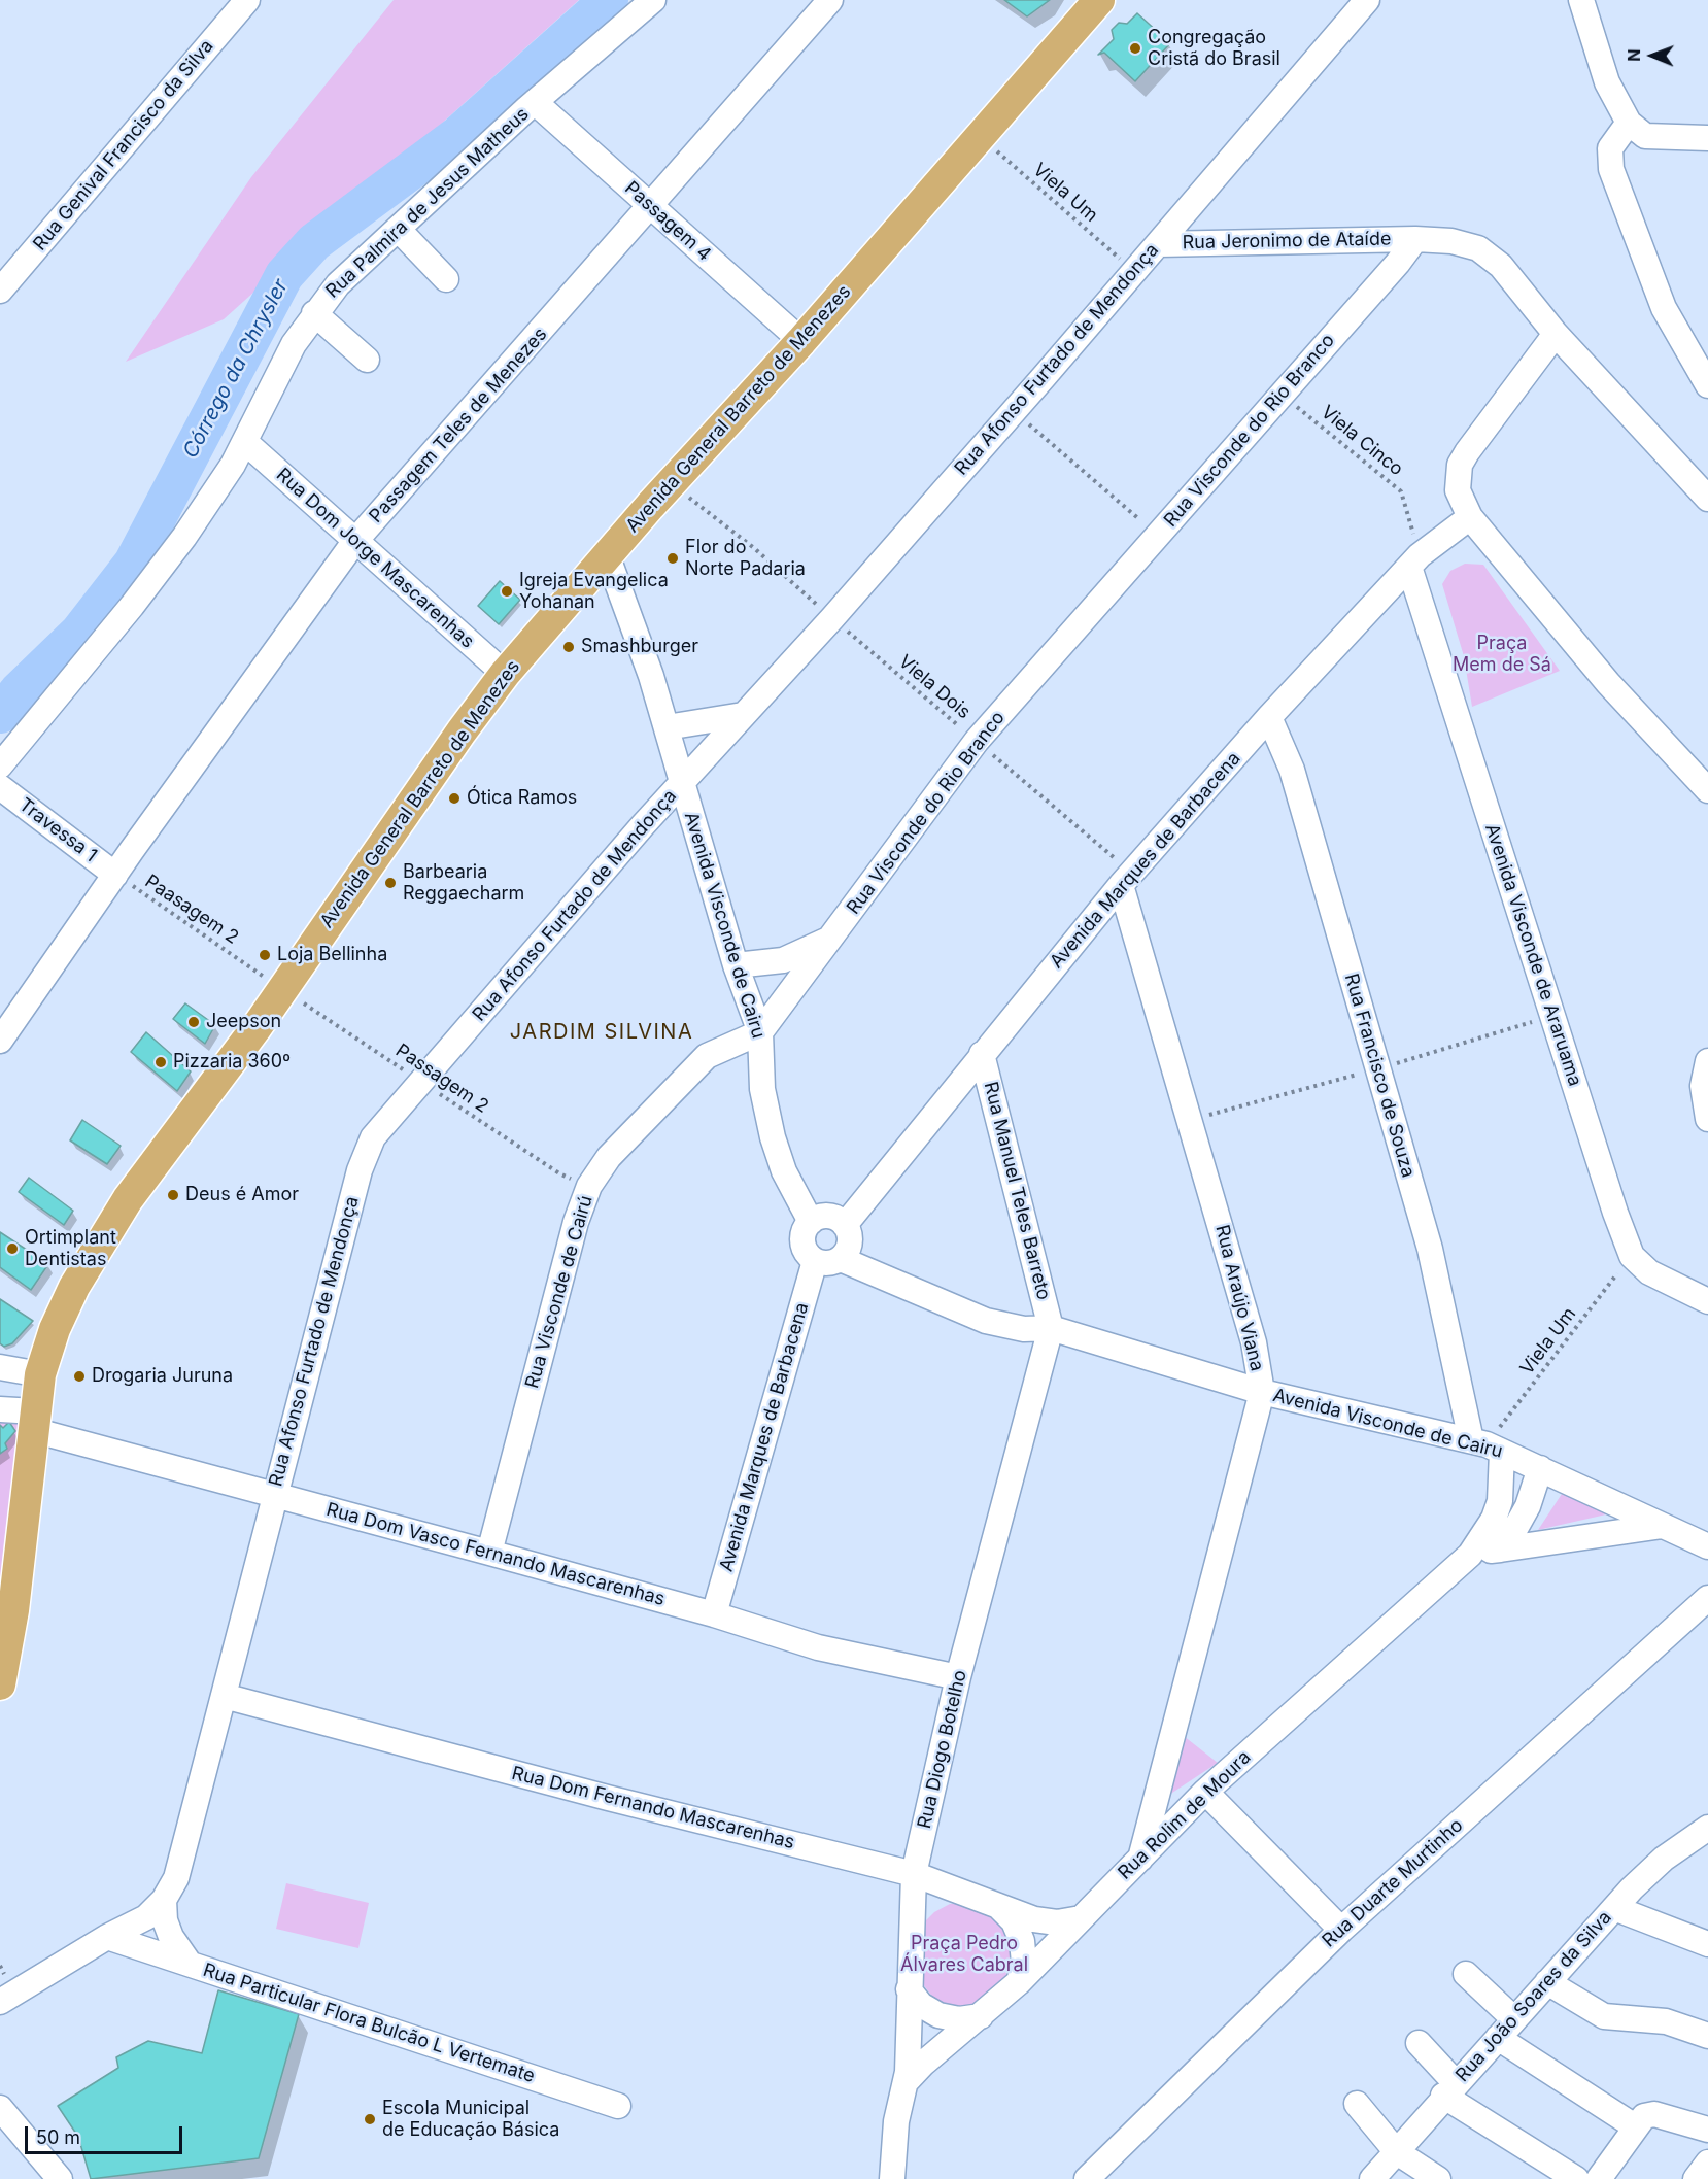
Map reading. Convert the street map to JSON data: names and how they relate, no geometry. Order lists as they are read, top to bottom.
{
  "streets": {
    "main road": ["Avenida General Barreto de Menezes"],
    "street": [
      "Rua Genival Francisco da Silva",
      "Rua Palmira de Jesus Matheus",
      "Passagem 4",
      "Rua Jeronimo de Ataíde",
      "Rua Afonso Furtado de Mendonça",
      "Passagem Teles de Menezes",
      "Rua Visconde do Rio Branco",
      "Rua Dom Jorge Mascarenhas",
      "Travessa 1",
      "Avenida Marques de Barbacena",
      "Avenida Visconde de Cairu",
      "Avenida Visconde de Araruama",
      "Rua Francisco de Souza",
      "Rua Manuel Teles Barreto",
      "Rua Visconde de Cairú",
      "Rua Araújo Viana",
      "Rua Dom Vasco Fernando Mascarenhas",
      "Rua Diogo Botelho",
      "Rua Dom Fernando Mascarenhas",
      "Rua Rolim de Moura",
      "Rua Duarte Murtinho",
      "Rua João Soares da Silva",
      "Rua Particular Flora Bulcão L Vertemate"
    ],
    "path": [
      "Viela Um",
      "Viela Cinco",
      "Viela Dois",
      "Paasagem 2",
      "Passagem 2"
    ]
  },
  "crossings": [
    ["Viela Um", "Rua Afonso Furtado de Mendonça"],
    ["Viela Um", "Avenida General Barreto de Menezes"],
    ["Viela Um", "Avenida Visconde de Cairu"],
    ["Viela Um", "Avenida Visconde de Araruama"],
    ["Viela Um", "Rua Francisco de Souza"],
    ["Viela Um", "Rua Rolim de Moura"],
    ["Rua Palmira de Jesus Matheus", "Passagem 4"],
    ["Rua Palmira de Jesus Matheus", "Rua Dom Jorge Mascarenhas"],
    ["Passagem 4", "Avenida General Barreto de Menezes"],
    ["Passagem 4", "Passagem Teles de Menezes"],
    ["Rua Jeronimo de Ataíde", "Rua Afonso Furtado de Mendonça"],
    ["Rua Jeronimo de Ataíde", "Rua Visconde do Rio Branco"],
    ["Rua Afonso Furtado de Mendonça", "Viela Dois"],
    ["Rua Afonso Furtado de Mendonça", "Avenida Visconde de Cairu"],
    ["Rua Afonso Furtado de Mendonça", "Passagem 2"],
    ["Rua Afonso Furtado de Mendonça", "Rua Dom Vasco Fernando Mascarenhas"],
    ["Rua Afonso Furtado de Mendonça", "Rua Dom Fernando Mascarenhas"],
    ["Rua Afonso Furtado de Mendonça", "Rua Particular Flora Bulcão L Vertemate"],
    ["Avenida General Barreto de Menezes", "Rua Dom Jorge Mascarenhas"],
    ["Avenida General Barreto de Menezes", "Viela Dois"],
    ["Avenida General Barreto de Menezes", "Paasagem 2"],
    ["Avenida General Barreto de Menezes", "Avenida Visconde de Cairu"],
    ["Avenida General Barreto de Menezes", "Passagem 2"],
    ["Avenida General Barreto de Menezes", "Rua Dom Vasco Fernando Mascarenhas"],
    ["Passagem Teles de Menezes", "Rua Dom Jorge Mascarenhas"],
    ["Passagem Teles de Menezes", "Travessa 1"],
    ["Passagem Teles de Menezes", "Paasagem 2"],
    ["Rua Visconde do Rio Branco", "Viela Cinco"],
    ["Rua Visconde do Rio Branco", "Viela Dois"],
    ["Rua Visconde do Rio Branco", "Avenida Visconde de Cairu"],
    ["Rua Visconde do Rio Branco", "Rua Visconde de Cairú"],
    ["Viela Cinco", "Avenida Marques de Barbacena"],
    ["Viela Cinco", "Avenida Visconde de Araruama"],
    ["Viela Dois", "Avenida Marques de Barbacena"],
    ["Viela Dois", "Rua Araújo Viana"],
    ["Travessa 1", "Paasagem 2"],
    ["Avenida Marques de Barbacena", "Avenida Visconde de Cairu"],
    ["Avenida Marques de Barbacena", "Avenida Visconde de Araruama"],
    ["Avenida Marques de Barbacena", "Rua Francisco de Souza"],
    ["Avenida Marques de Barbacena", "Rua Manuel Teles Barreto"],
    ["Avenida Marques de Barbacena", "Rua Araújo Viana"],
    ["Avenida Marques de Barbacena", "Rua Dom Vasco Fernando Mascarenhas"],
    ["Paasagem 2", "Passagem 2"],
    ["Avenida Visconde de Cairu", "Rua Francisco de Souza"],
    ["Avenida Visconde de Cairu", "Rua Manuel Teles Barreto"],
    ["Avenida Visconde de Cairu", "Rua Visconde de Cairú"],
    ["Avenida Visconde de Cairu", "Rua Araújo Viana"],
    ["Avenida Visconde de Cairu", "Rua Diogo Botelho"],
    ["Avenida Visconde de Cairu", "Rua Rolim de Moura"],
    ["Rua Francisco de Souza", "Rua Rolim de Moura"],
    ["Passagem 2", "Rua Visconde de Cairú"],
    ["Rua Manuel Teles Barreto", "Rua Diogo Botelho"],
    ["Rua Visconde de Cairú", "Rua Dom Vasco Fernando Mascarenhas"],
    ["Rua Araújo Viana", "Rua Rolim de Moura"],
    ["Rua Dom Vasco Fernando Mascarenhas", "Rua Diogo Botelho"],
    ["Rua Diogo Botelho", "Rua Dom Fernando Mascarenhas"],
    ["Rua Diogo Botelho", "Rua Rolim de Moura"],
    ["Rua Dom Fernando Mascarenhas", "Rua Rolim de Moura"]
  ],
  "districts": ["JARDIM SILVINA"],
  "water": ["Córrego da Chrysler"],
  "parks": ["Praça Mem de Sá", "Praça Pedro Álvares Cabral"],
  "places": [
    "Congregação Cristã do Brasil",
    "Flor do Norte Padaria",
    "Igreja Evangelica Yohanan",
    "Smashburger",
    "Ótica Ramos",
    "Barbearia Reggaecharm",
    "Loja Bellinha",
    "Jeepson",
    "Pizzaria 360º",
    "Deus é Amor",
    "Ortimplant Dentistas",
    "Drogaria Juruna",
    "Escola Municipal de Educação Básica"
  ],
  "scale_bar": "50 m",
  "north": "left"
}
